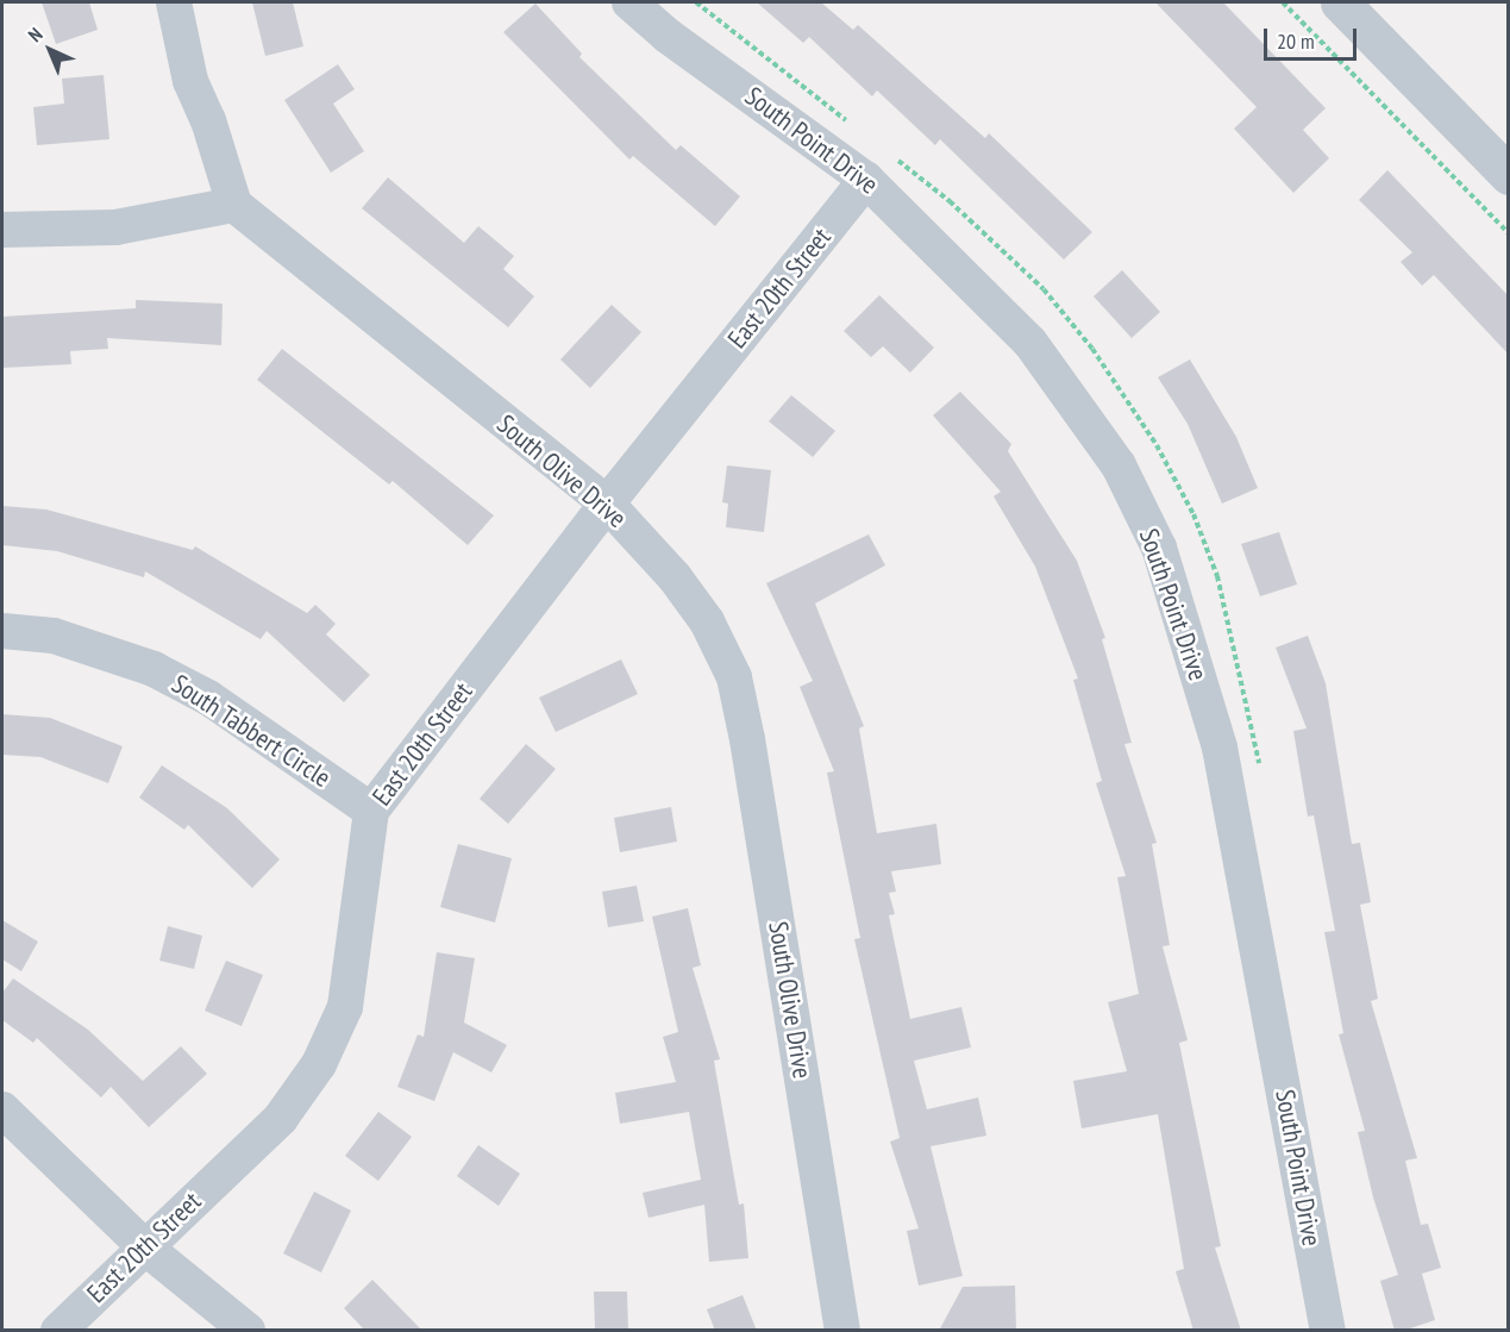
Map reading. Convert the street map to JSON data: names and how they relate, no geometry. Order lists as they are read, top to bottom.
{
  "streets": {
    "street": [
      "South Point Drive",
      "East 20th Street",
      "South Olive Drive",
      "South Tabbert Circle"
    ]
  },
  "crossings": [
    ["South Point Drive", "East 20th Street"],
    ["East 20th Street", "South Olive Drive"],
    ["East 20th Street", "South Tabbert Circle"]
  ],
  "scale_bar": "20 m",
  "north": "top left"
}
